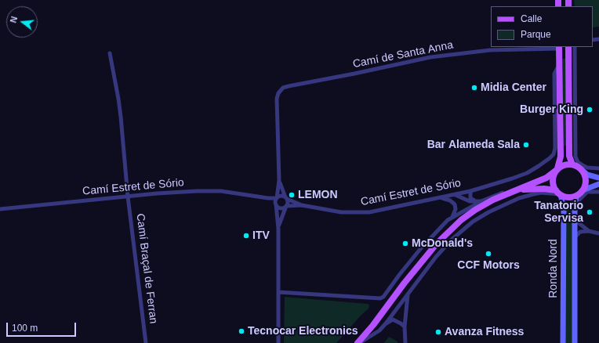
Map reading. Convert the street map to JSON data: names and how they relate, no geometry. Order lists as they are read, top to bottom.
{
  "streets": {
    "main road": ["Ronda Nord"],
    "street": ["Camí de Santa Anna", "Camí Estret de Sório", "Camí Braçal de Ferran"]
  },
  "crossings": [
    ["Camí Estret de Sório", "Camí Braçal de Ferran"]
  ],
  "places": [
    "Midia Center",
    "Burger King",
    "Bar Alameda Sala",
    "LEMON",
    "Tanatorio Servisa",
    "ITV",
    "McDonald's",
    "CCF Motors",
    "Tecnocar Electronics",
    "Avanza Fitness"
  ],
  "legend": ["Calle", "Parque"],
  "scale_bar": "100 m",
  "north": "left"
}
